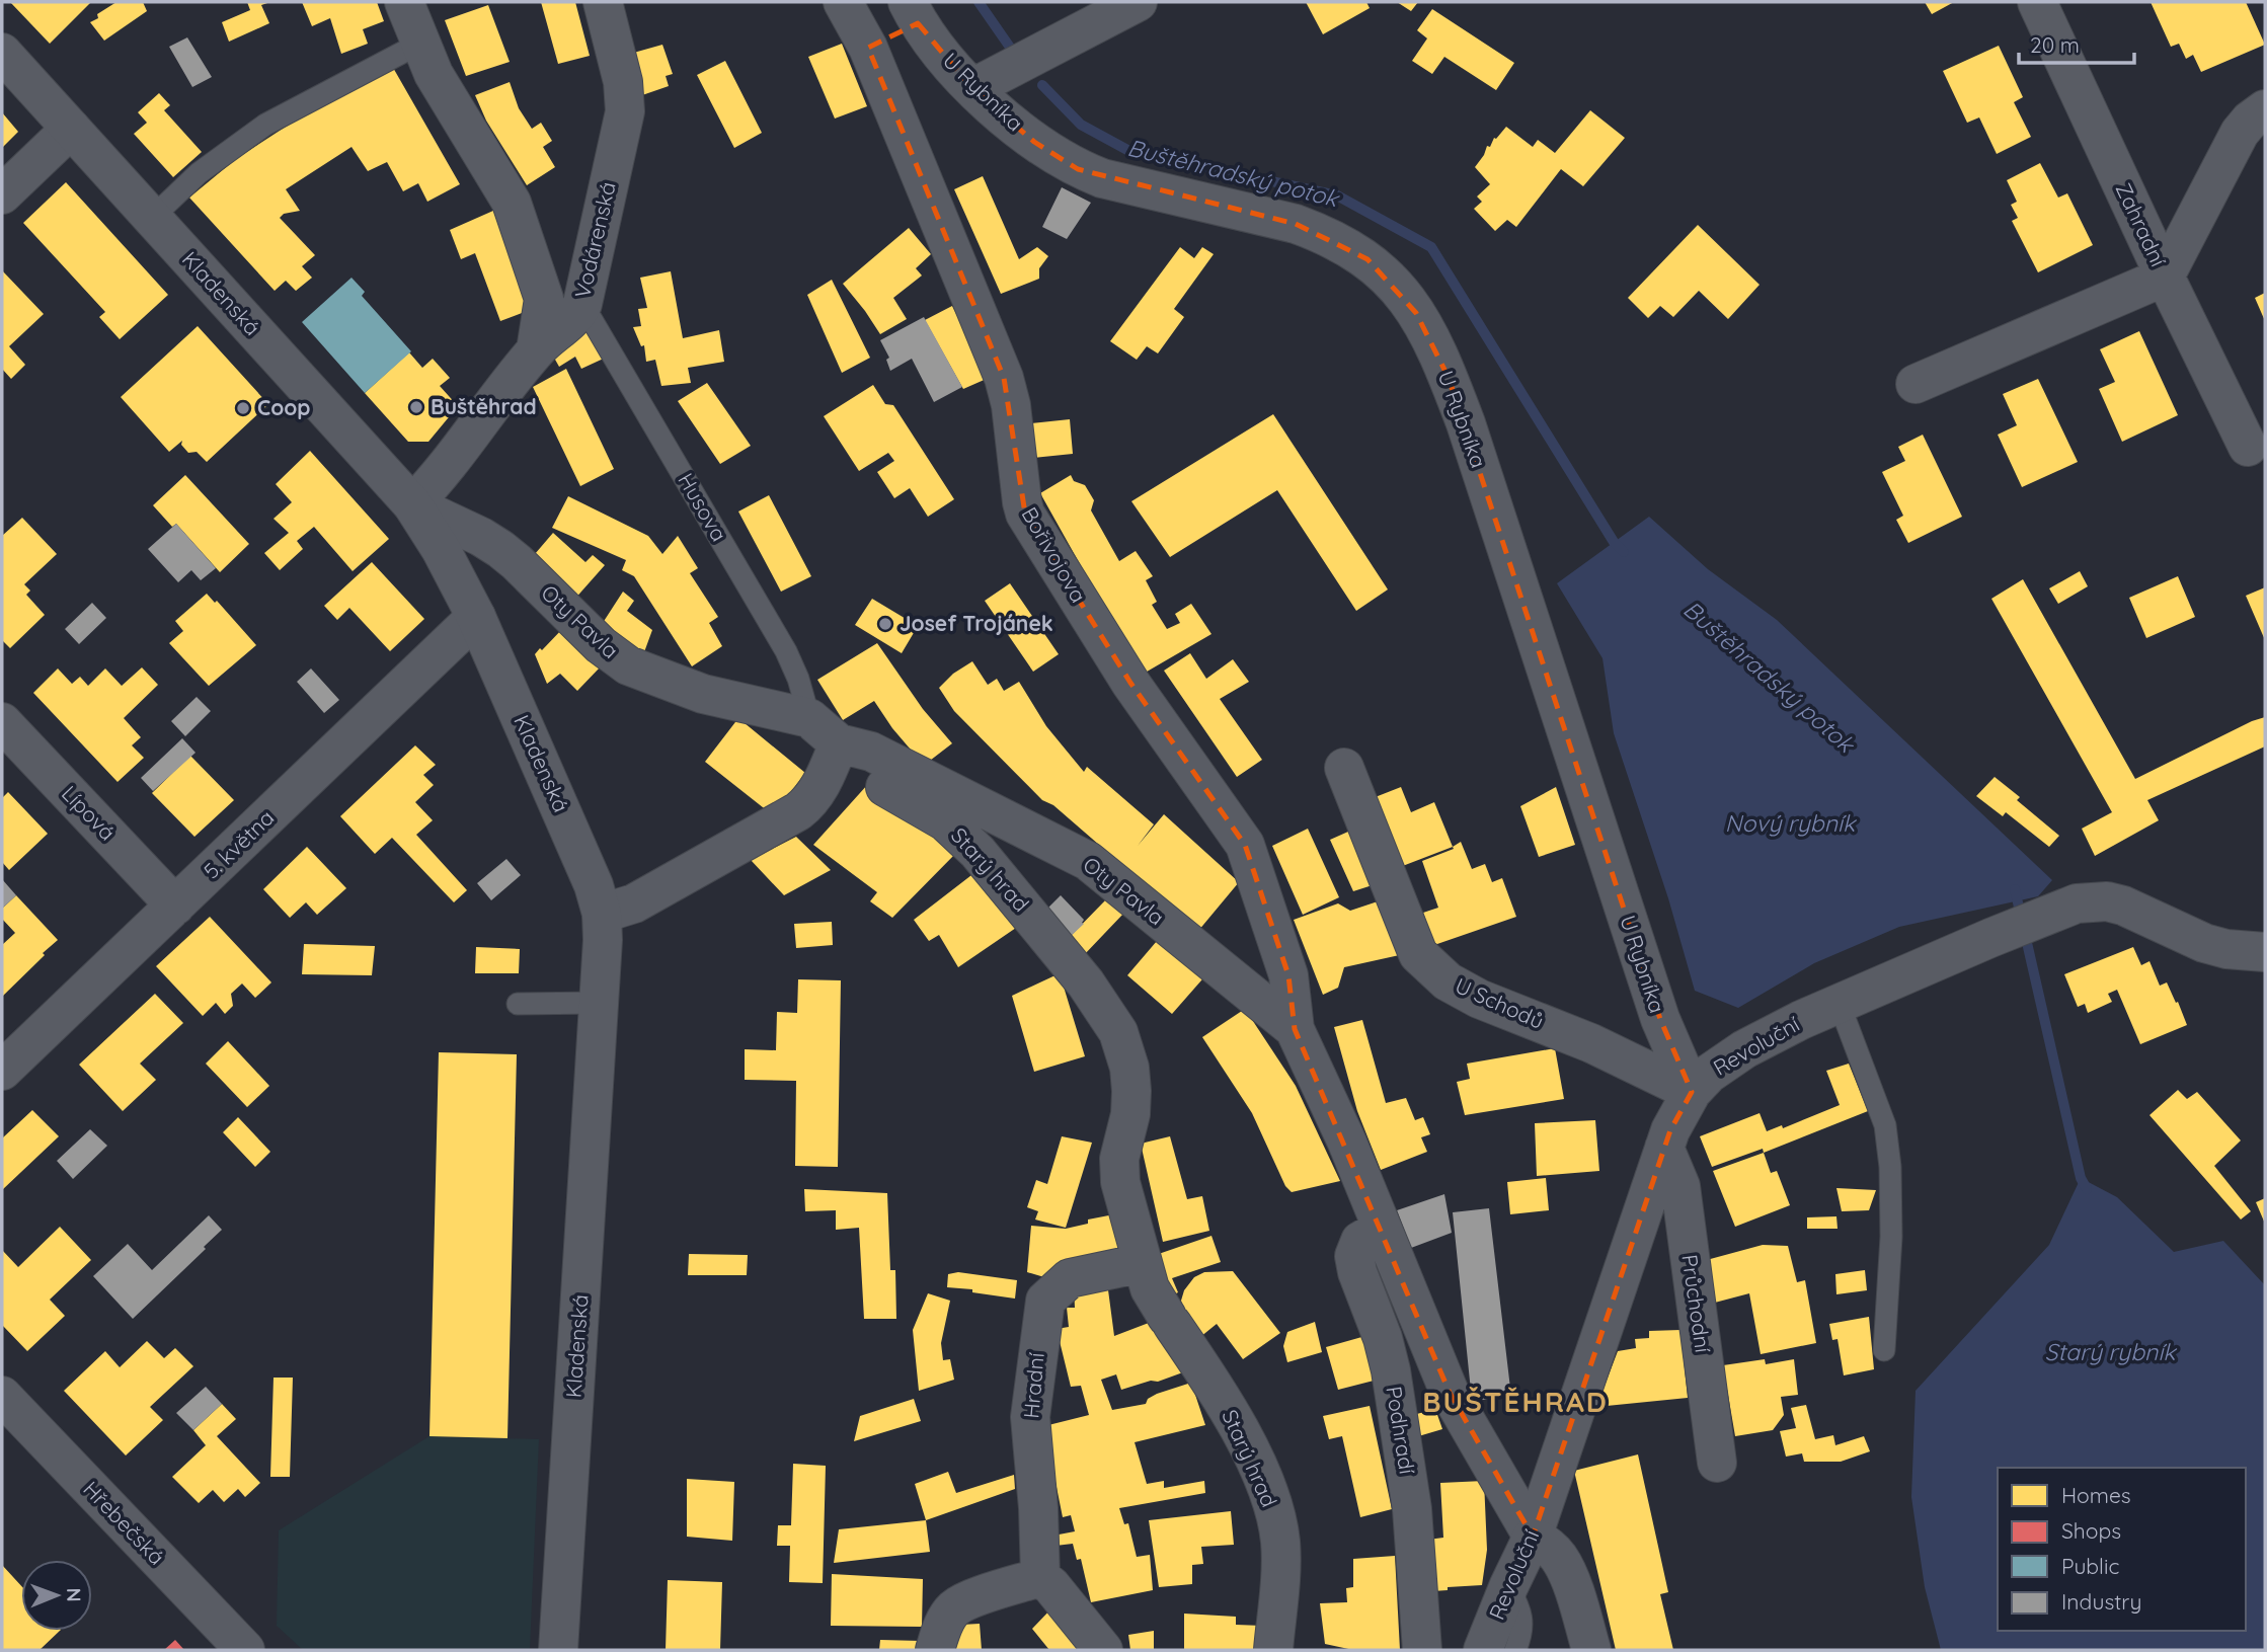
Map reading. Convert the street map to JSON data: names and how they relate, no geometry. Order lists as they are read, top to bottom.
{
  "streets": {
    "street": [
      "U Rybníka",
      "Zahradní",
      "Vodárenská",
      "Kladenská",
      "Bořivojova",
      "Oty Pavla",
      "Lípová",
      "5. května",
      "Starý hrad",
      "U Schodů",
      "Revoluční",
      "Průchodní",
      "Hradní",
      "Podhradí",
      "Hřebečská"
    ],
    "lane": ["Husova"]
  },
  "crossings": [
    ["U Rybníka", "U Schodů"],
    ["U Rybníka", "Revoluční"],
    ["Vodárenská", "Kladenská"],
    ["Vodárenská", "Husova"],
    ["Vodárenská", "Oty Pavla"],
    ["Kladenská", "Oty Pavla"],
    ["Kladenská", "5. května"],
    ["Husova", "Oty Pavla"],
    ["Bořivojova", "Oty Pavla"],
    ["Oty Pavla", "Starý hrad"],
    ["Oty Pavla", "Revoluční"],
    ["Oty Pavla", "Podhradí"],
    ["Lípová", "5. května"],
    ["Starý hrad", "Hradní"],
    ["U Schodů", "Revoluční"],
    ["Revoluční", "Průchodní"]
  ],
  "districts": ["BUŠTĚHRAD"],
  "water": ["Buštěhradský potok", "Nový rybník", "Starý rybník"],
  "places": ["Buštěhrad", "Coop", "Josef Trojánek"],
  "legend": [
    "Homes",
    "Shops",
    "Public",
    "Industry"
  ],
  "scale_bar": "20 m",
  "north": "right"
}
